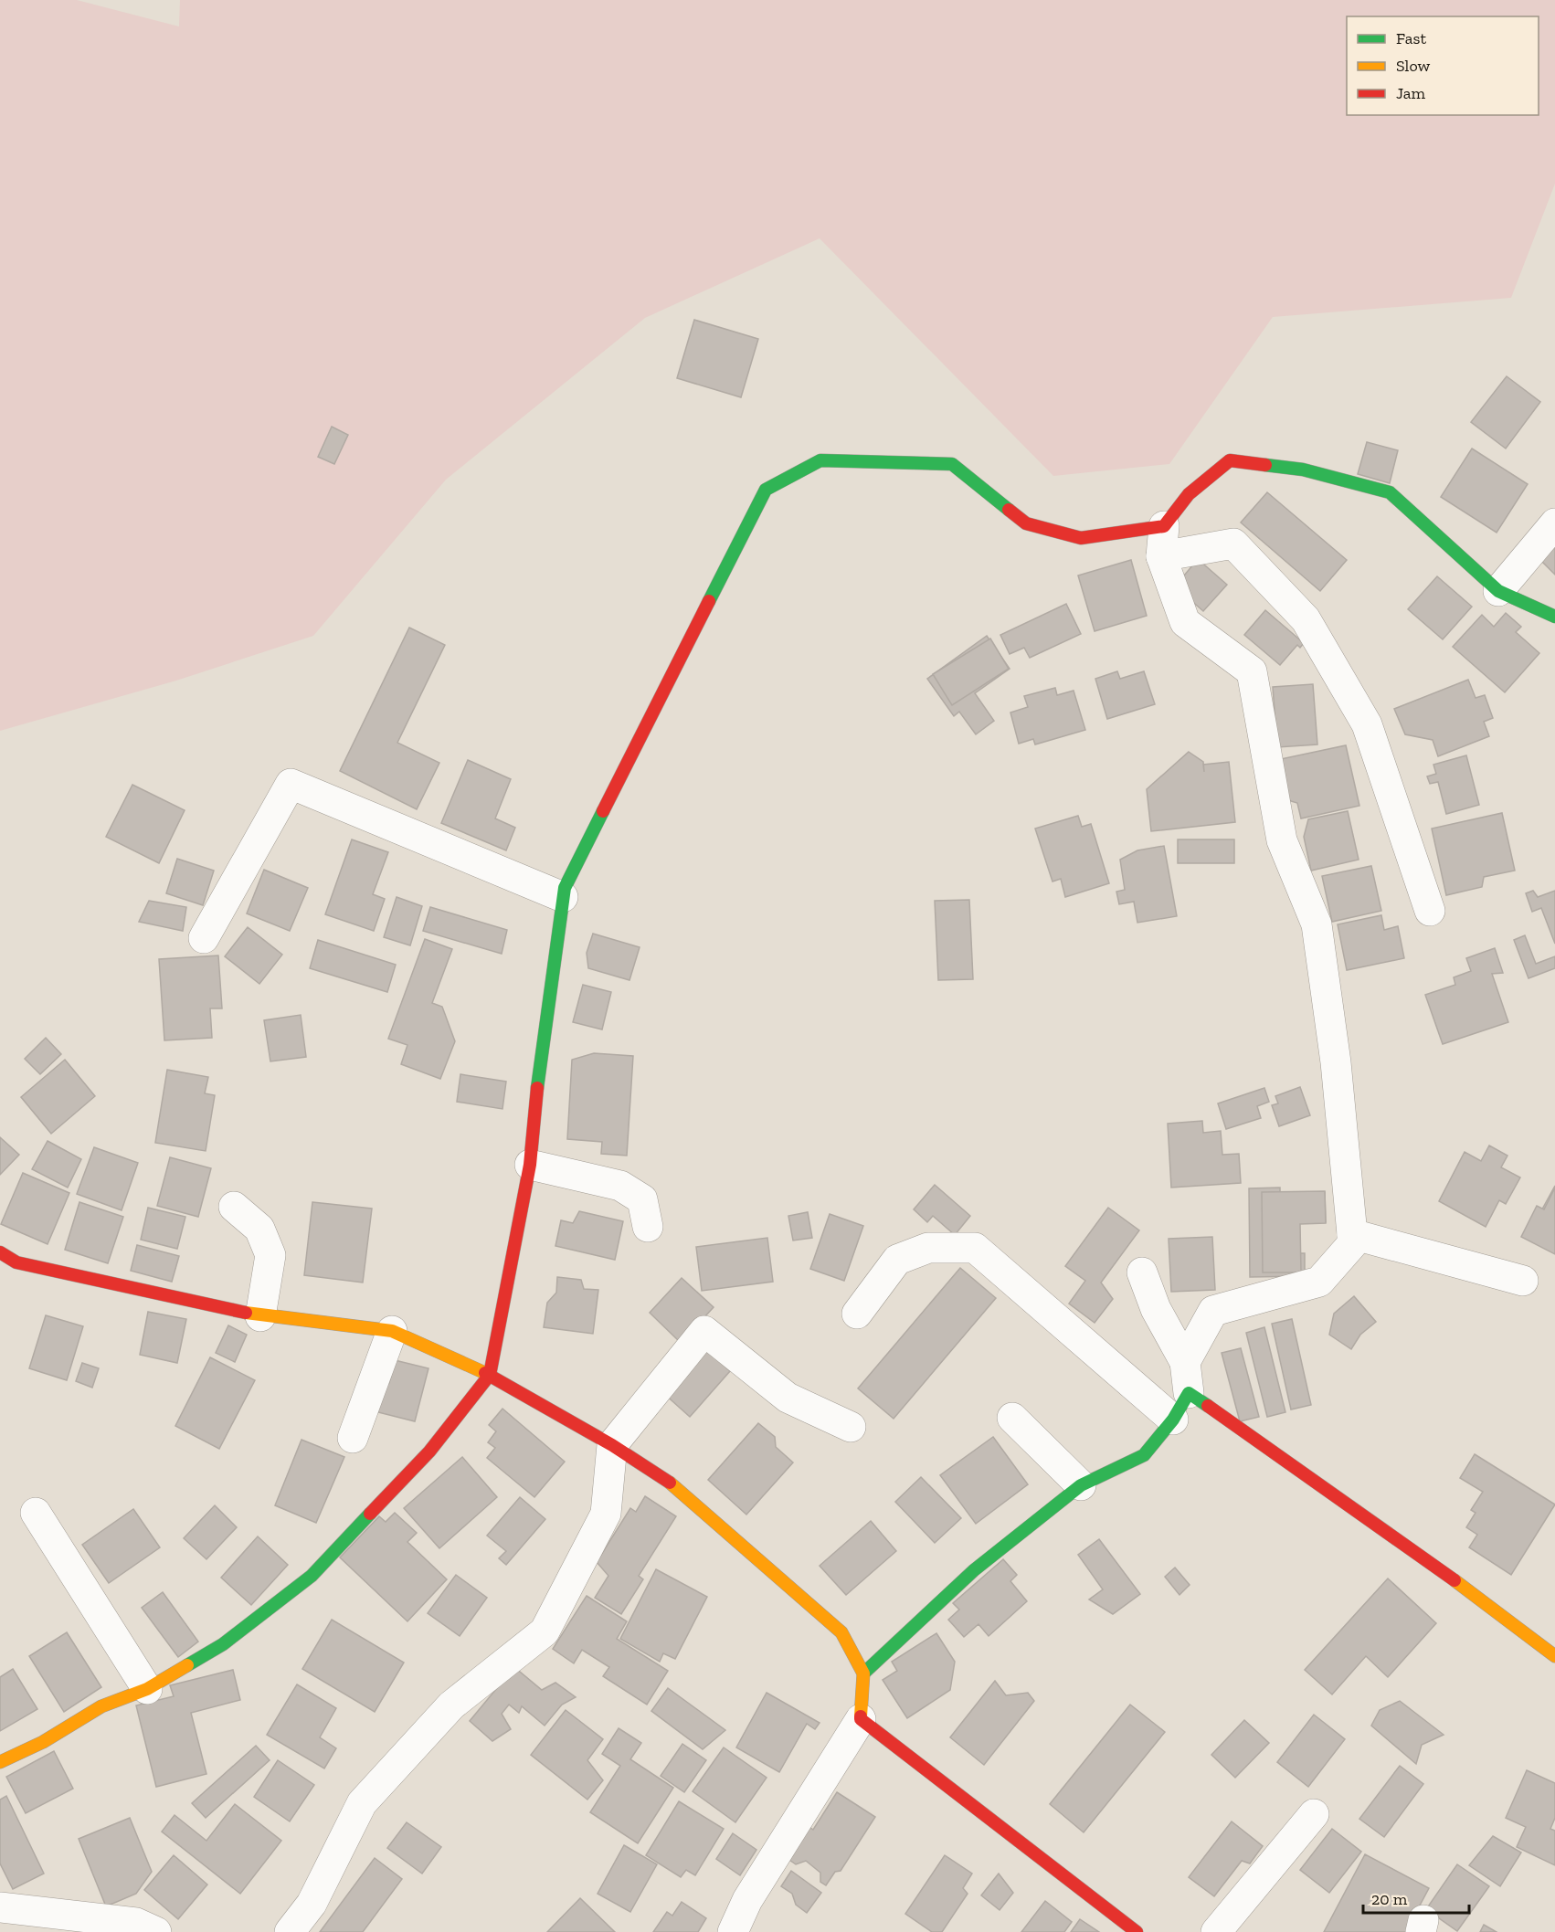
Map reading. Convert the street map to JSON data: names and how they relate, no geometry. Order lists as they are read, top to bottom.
{
  "legend": ["Fast", "Slow", "Jam"],
  "scale_bar": "20 m"
}
